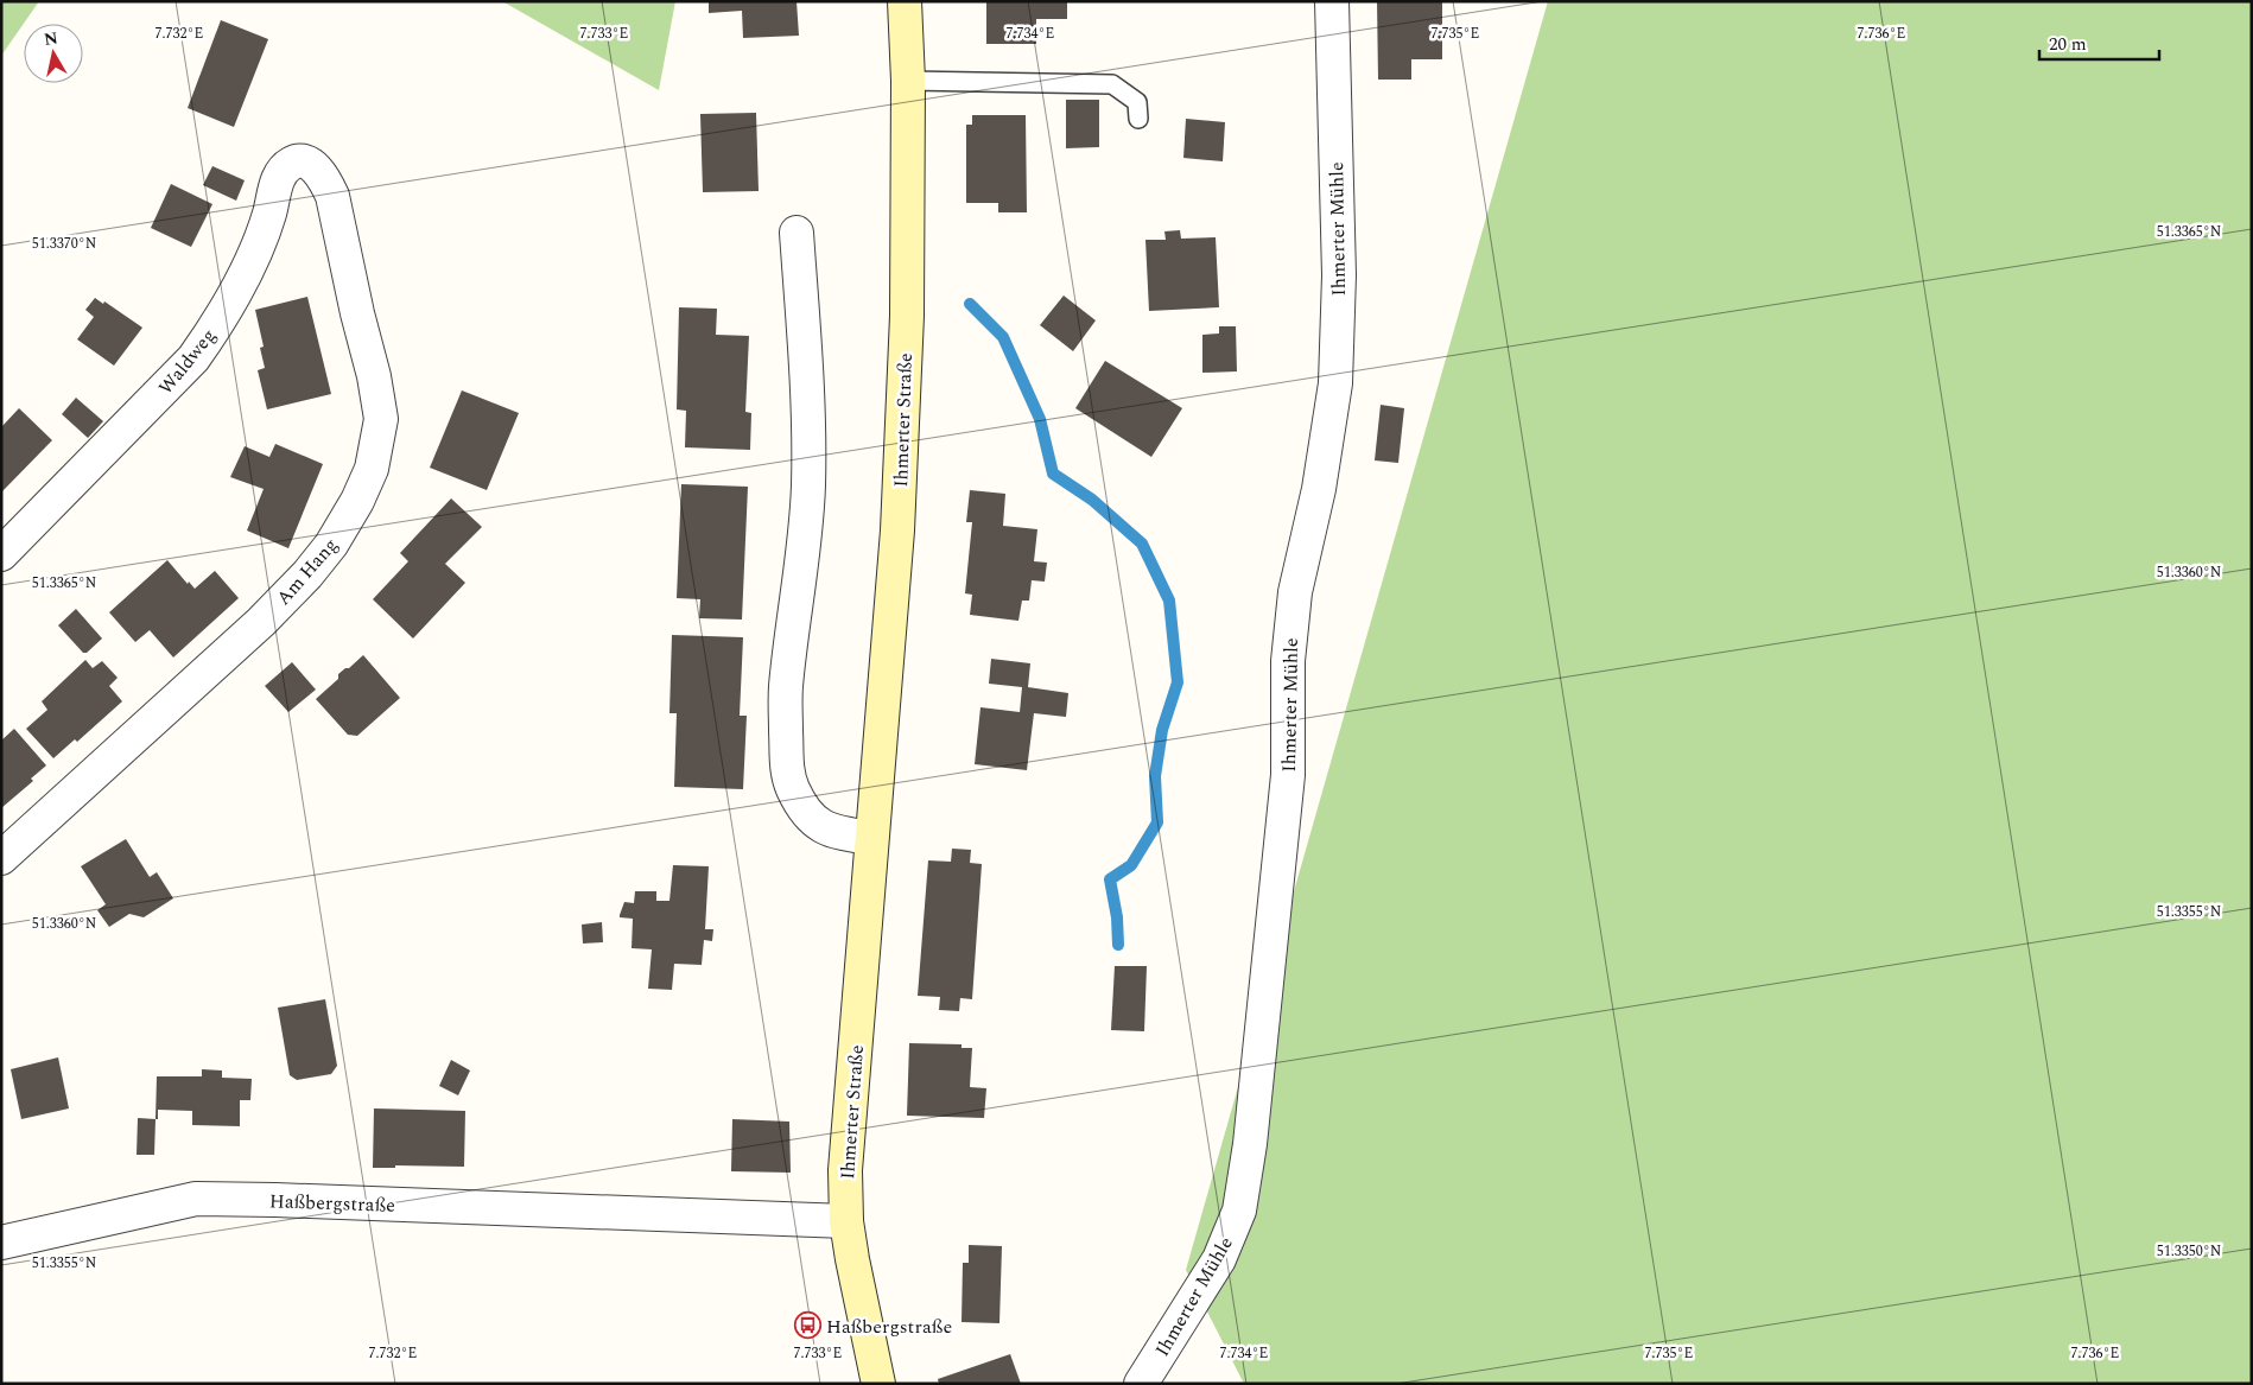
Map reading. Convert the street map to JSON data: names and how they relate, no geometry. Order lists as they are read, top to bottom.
{
  "streets": {
    "main road": ["Ihmerter Straße"],
    "street": [
      "Ihmerter Mühle",
      "Waldweg",
      "Am Hang",
      "Haßbergstraße"
    ]
  },
  "crossings": [
    ["Waldweg", "Am Hang"],
    ["Ihmerter Straße", "Haßbergstraße"]
  ],
  "places": {
    "bus stop": ["Haßbergstraße"]
  },
  "scale_bar": "20 m",
  "north": "top",
  "coordinates": [
    "7.732°E",
    "7.733°E",
    "7.734°E",
    "7.735°E",
    "7.736°E",
    "51.3365°N",
    "51.3370°N",
    "51.3360°N",
    "51.3355°N",
    "51.3350°N"
  ]
}
